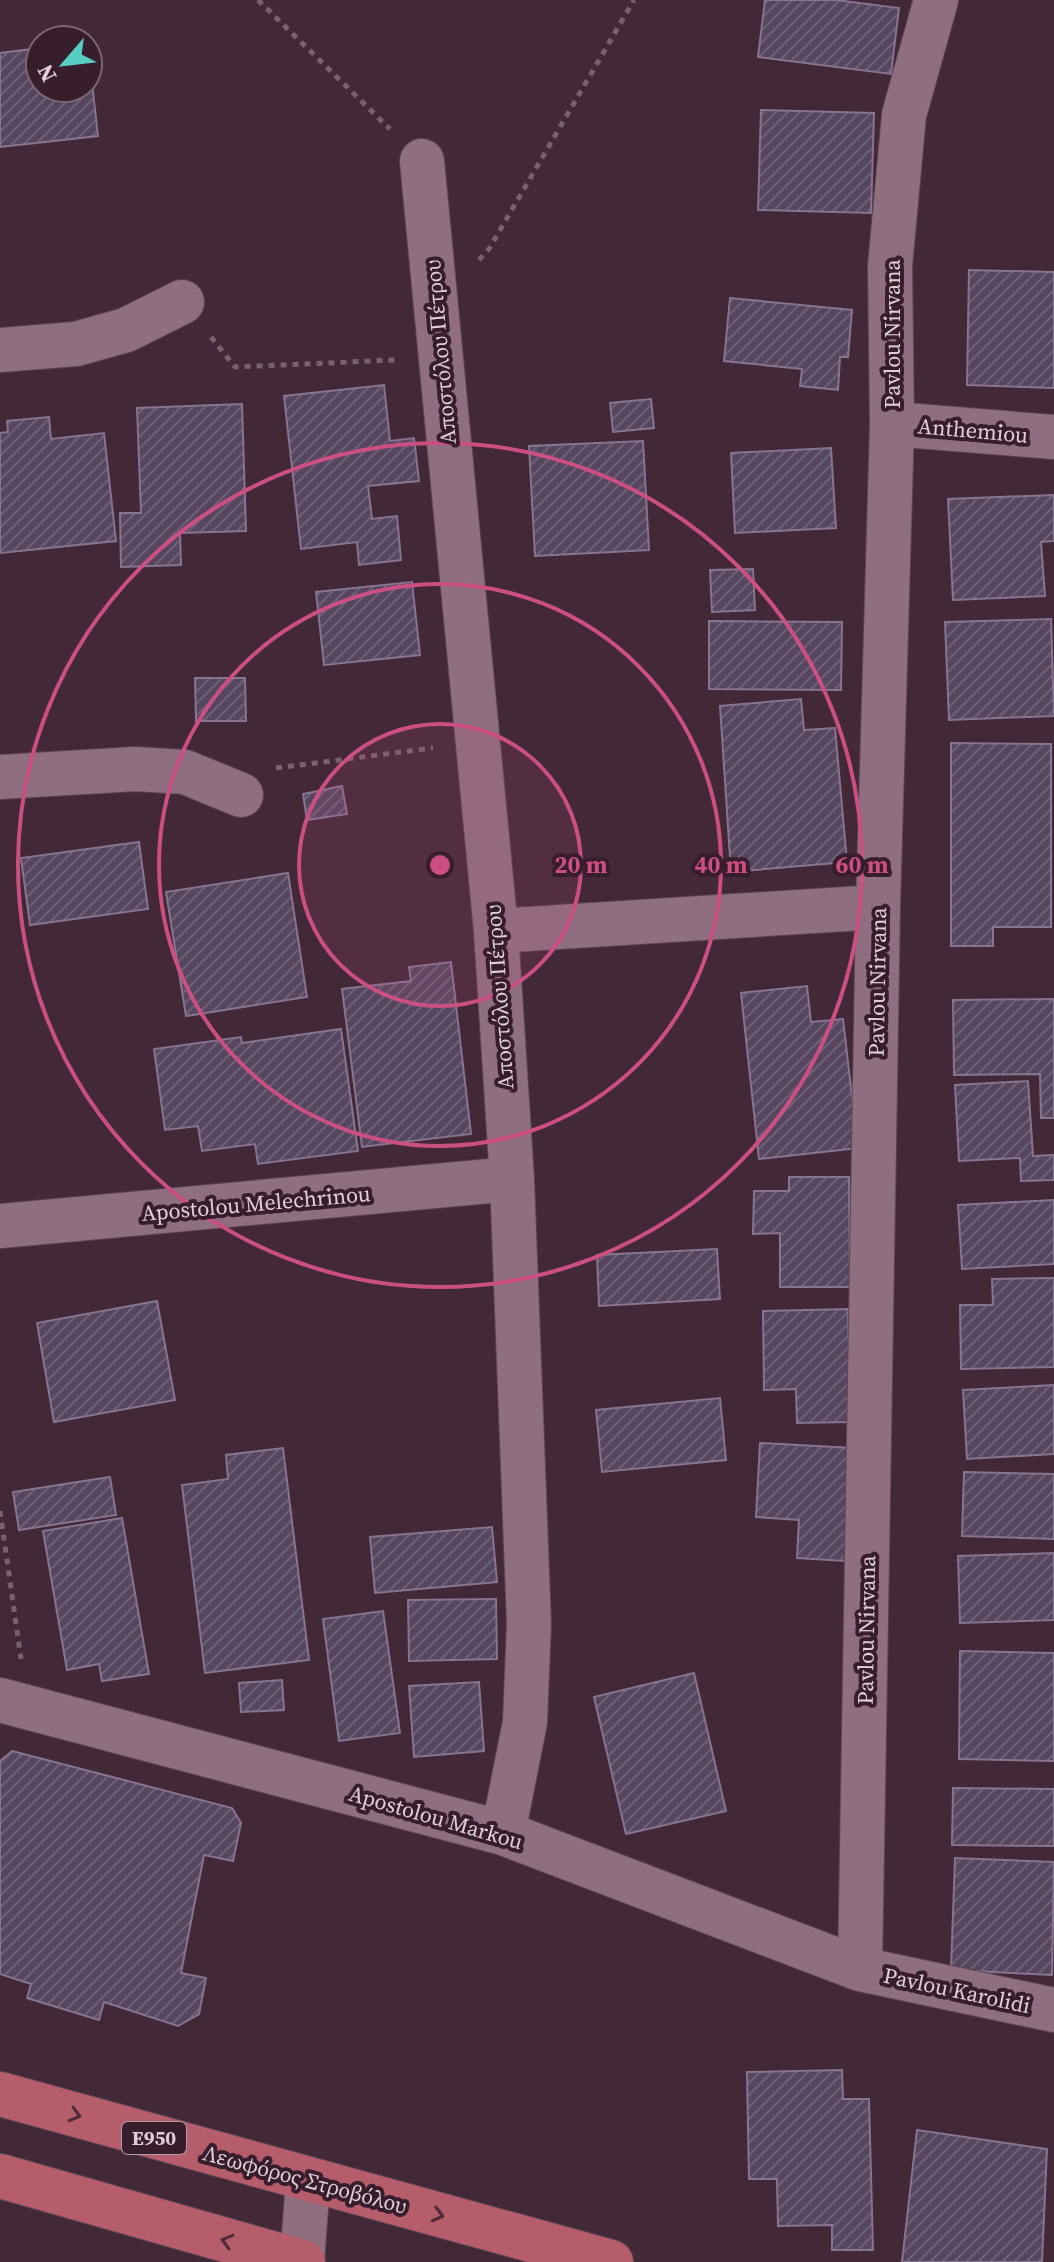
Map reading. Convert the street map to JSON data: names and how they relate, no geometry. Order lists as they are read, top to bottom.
{
  "streets": {
    "main road": ["E950", "Λεωφόρος Στροβόλου"],
    "street": [
      "Pavlou Nirvana",
      "Αποστόλου Πέτρου",
      "Anthemiou",
      "Apostolou Melechrinou",
      "Apostolou Markou",
      "Pavlou Karolidi"
    ]
  },
  "crossings": [
    ["Pavlou Nirvana", "Anthemiou"],
    ["Pavlou Nirvana", "Apostolou Markou"],
    ["Pavlou Nirvana", "Pavlou Karolidi"],
    ["Αποστόλου Πέτρου", "Apostolou Melechrinou"],
    ["Αποστόλου Πέτρου", "Apostolou Markou"],
    ["Apostolou Markou", "Pavlou Karolidi"]
  ],
  "north": "bottom left",
  "rings": ["20 m", "40 m", "60 m"]
}
